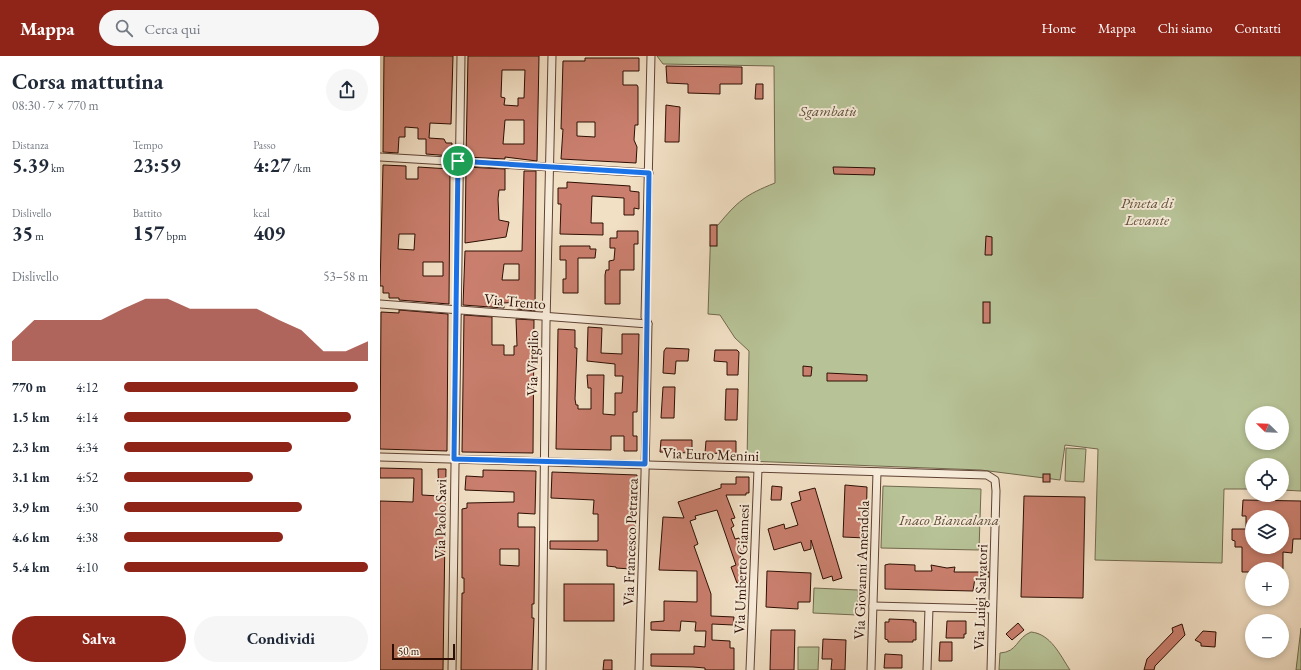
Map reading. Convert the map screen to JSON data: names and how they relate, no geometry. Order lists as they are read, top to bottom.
{
  "streets": {
    "street": [
      "Via Trento",
      "Via Virgilio",
      "Via Euro Menini",
      "Via Paolo Savi",
      "Via Francesco Petrarca",
      "Via Umberto Giannesi",
      "Via Giovanni Amendola",
      "Via Luigi Salvatori"
    ]
  },
  "crossings": [
    ["Via Trento", "Via Virgilio"],
    ["Via Trento", "Via Paolo Savi"],
    ["Via Trento", "Via Francesco Petrarca"],
    ["Via Virgilio", "Via Euro Menini"],
    ["Via Euro Menini", "Via Paolo Savi"],
    ["Via Euro Menini", "Via Francesco Petrarca"],
    ["Via Euro Menini", "Via Umberto Giannesi"],
    ["Via Euro Menini", "Via Giovanni Amendola"],
    ["Via Euro Menini", "Via Luigi Salvatori"]
  ],
  "parks": ["Sgambatù", "Pineta di Levante", "Inaco Biancalana"],
  "scale_bar": "50 m",
  "north": "top left",
  "page": {
    "header": "Mappa",
    "search": "Cerca qui",
    "nav": [
      "Home",
      "Mappa",
      "Chi siamo",
      "Contatti"
    ],
    "heading": ["Corsa mattutina", "08:30 · 7 × 770 m"],
    "stats": [
      ["Distanza", "5.39 km"],
      ["Tempo", "23:59"],
      ["Passo", "4:27 /km"],
      ["Dislivello", "35 m"],
      ["Battito", "157 bpm"],
      ["kcal", "409"]
    ],
    "chart": ["Dislivello", "53–58 m"],
    "list": [
      {
        "name": "770 m",
        "note": "4:12"
      },
      {
        "name": "1.5 km",
        "note": "4:14"
      },
      {
        "name": "2.3 km",
        "note": "4:34"
      },
      {
        "name": "3.1 km",
        "note": "4:52"
      },
      {
        "name": "3.9 km",
        "note": "4:30"
      },
      {
        "name": "4.6 km",
        "note": "4:38"
      },
      {
        "name": "5.4 km",
        "note": "4:10"
      }
    ],
    "map_buttons": ["+", "−"],
    "buttons": ["Salva", "Condividi"],
    "scale": "50 m"
  }
}
